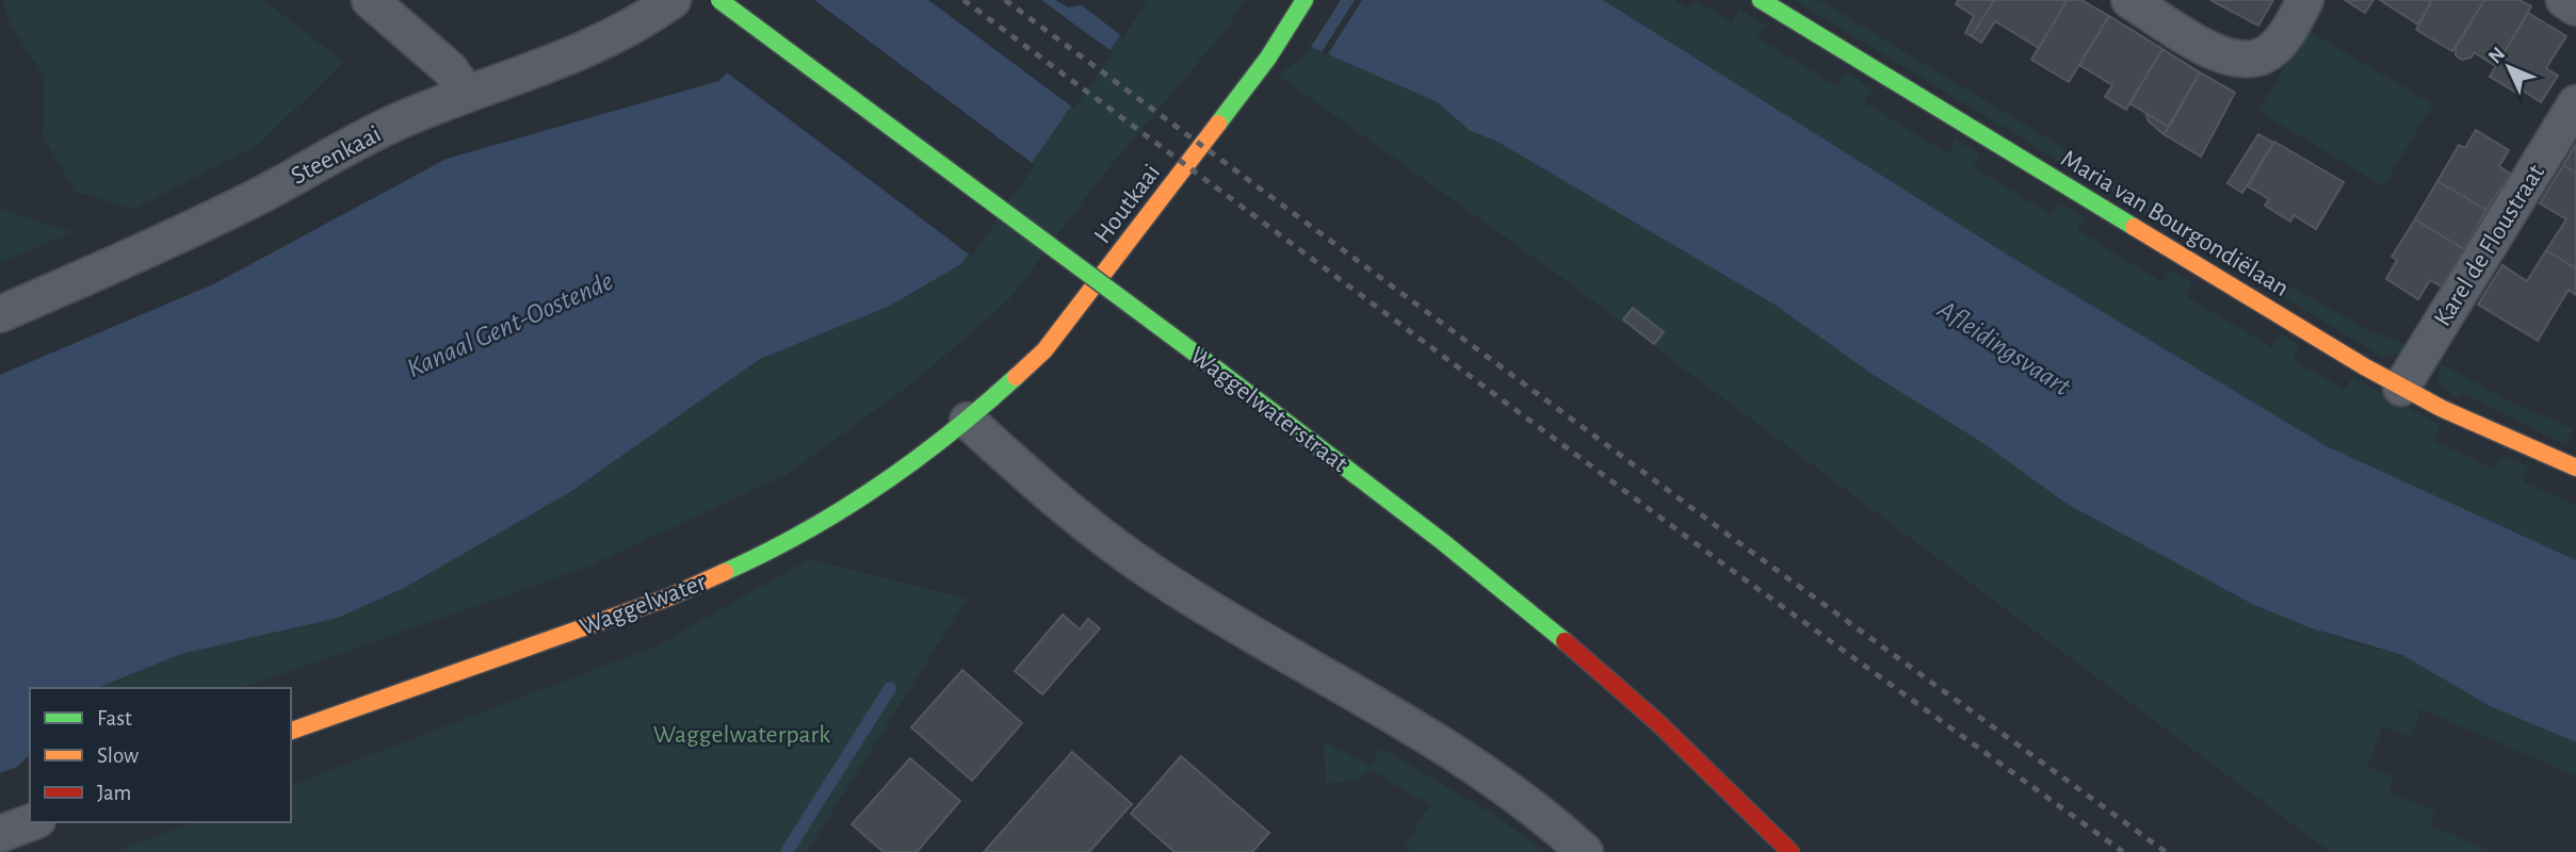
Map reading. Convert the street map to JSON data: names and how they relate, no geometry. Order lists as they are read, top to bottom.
{
  "streets": {
    "street": [
      "Steenkaai",
      "Houtkaai",
      "Maria van Bourgondiëlaan",
      "Karel de Floustraat",
      "Waggelwaterstraat",
      "Waggelwater"
    ]
  },
  "crossings": [
    ["Houtkaai", "Waggelwater"],
    ["Maria van Bourgondiëlaan", "Karel de Floustraat"]
  ],
  "water": ["Kanaal Gent-Oostende", "Afleidingsvaart"],
  "parks": ["Waggelwaterpark"],
  "legend": ["Fast", "Slow", "Jam"],
  "north": "top left"
}
